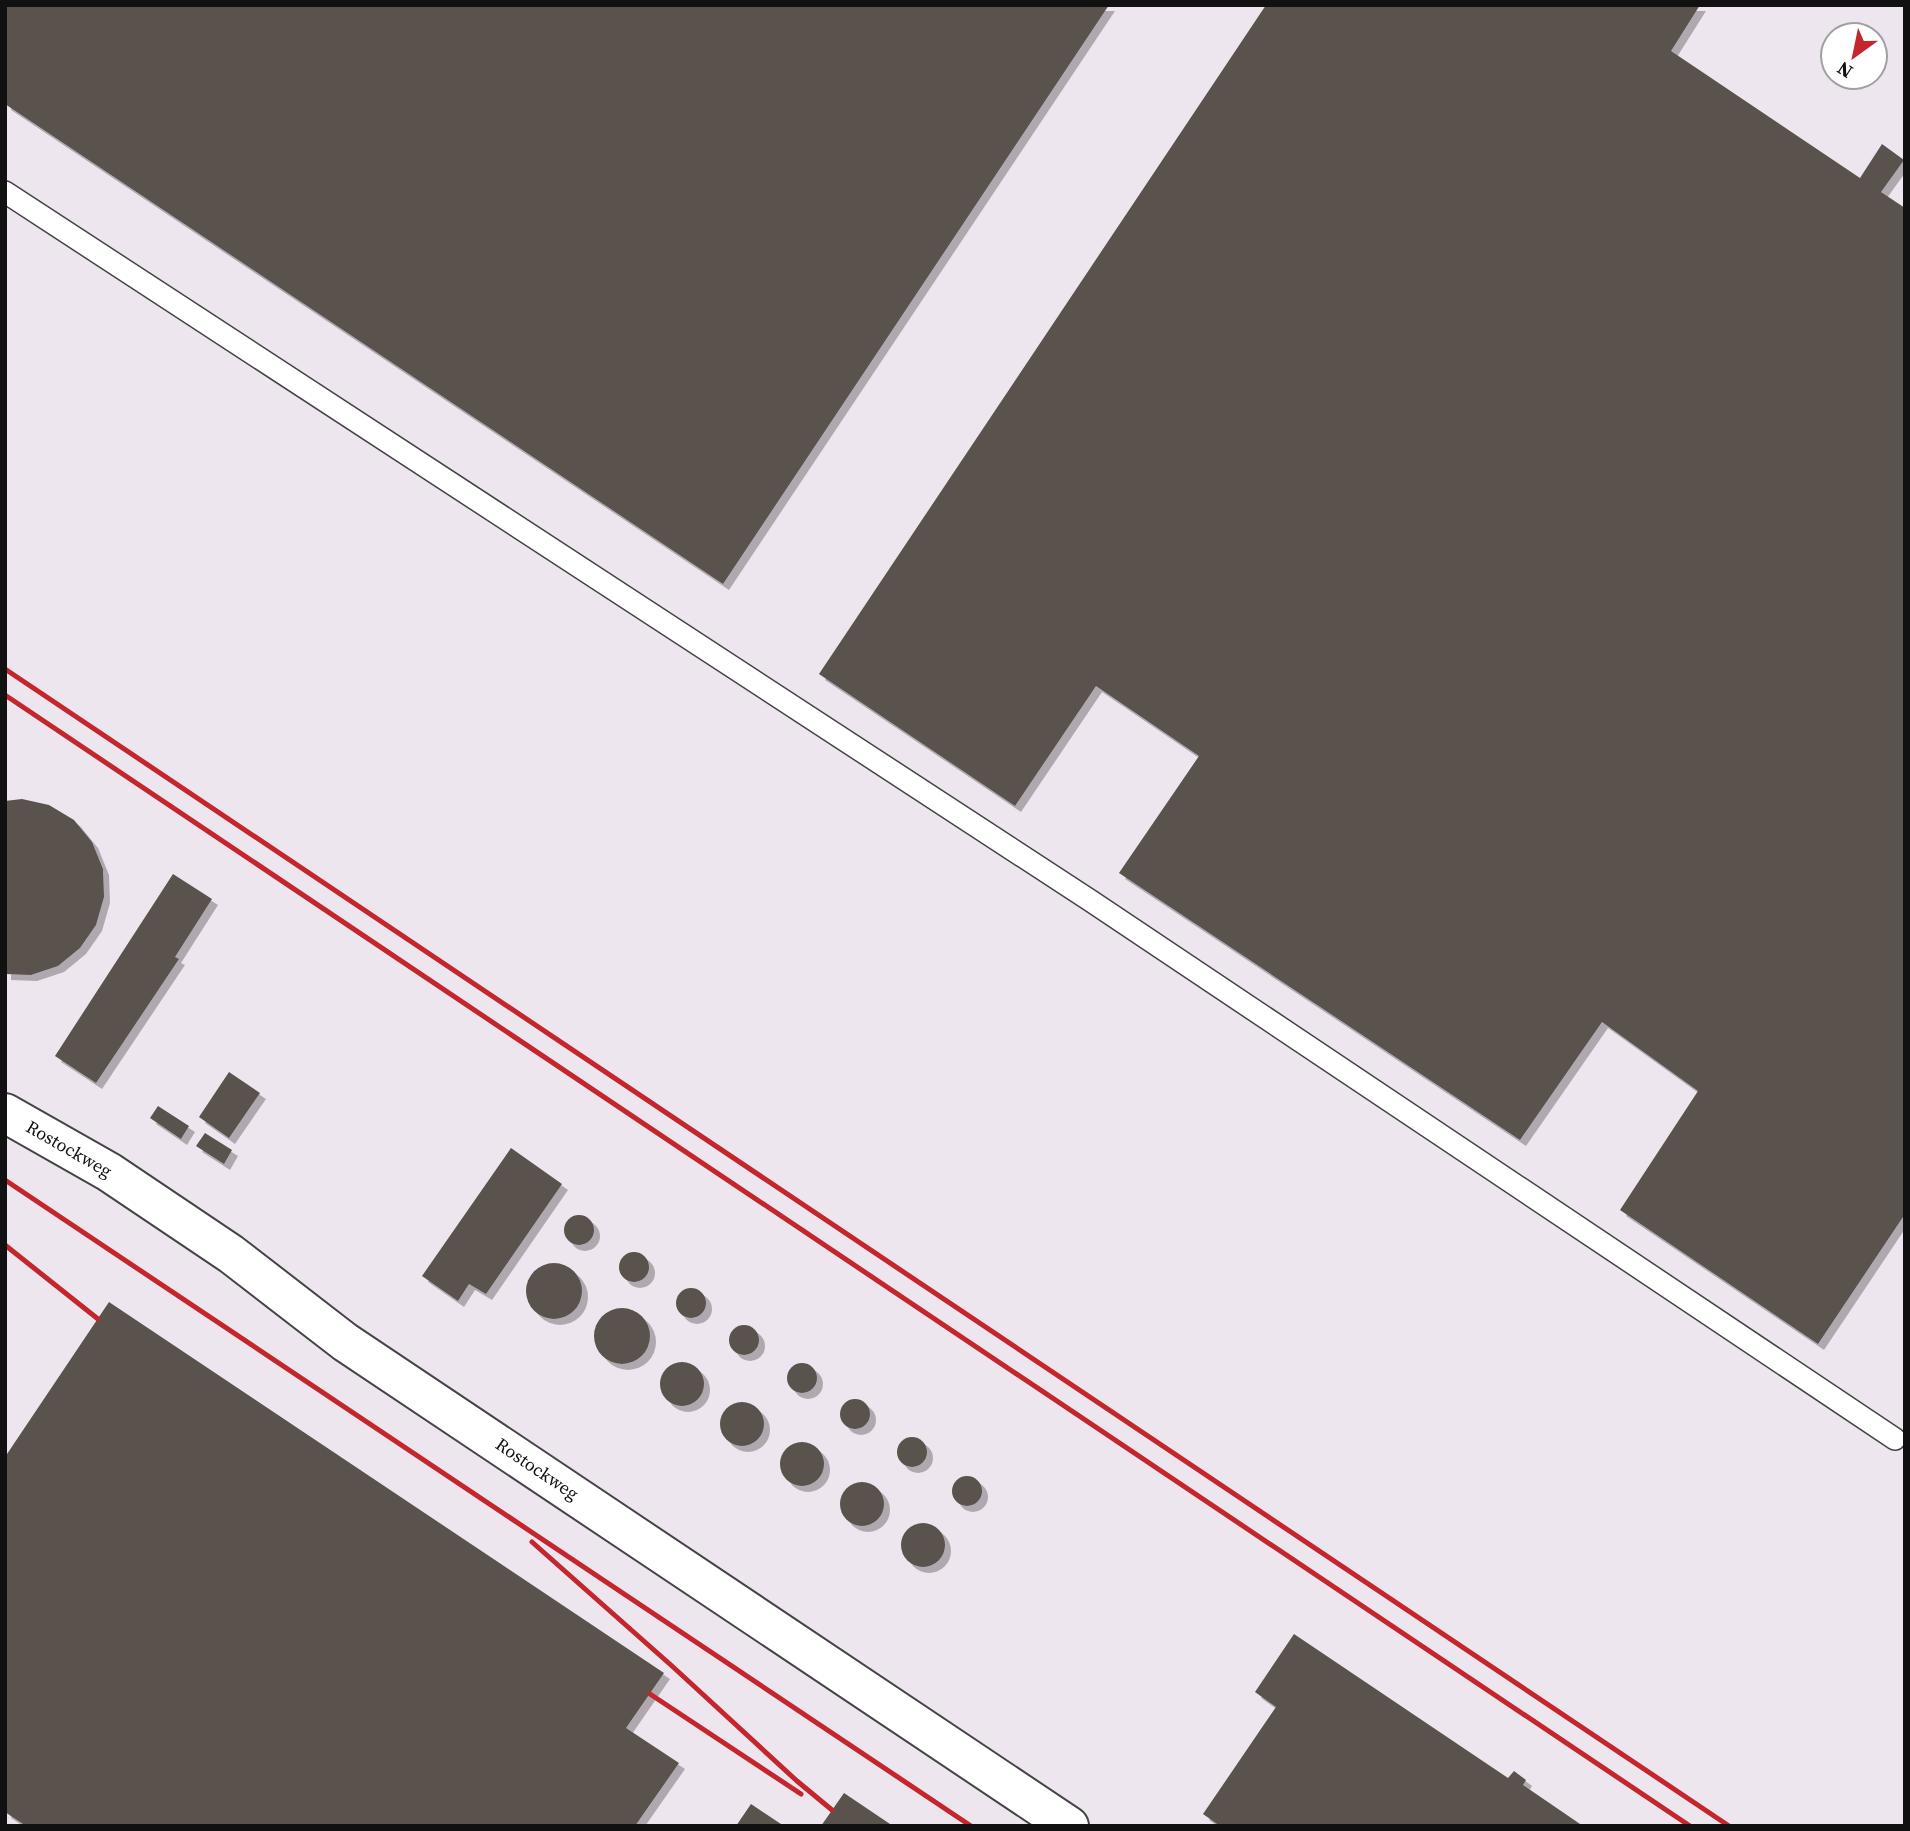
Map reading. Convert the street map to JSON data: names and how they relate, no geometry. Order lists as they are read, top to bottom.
{
  "streets": {
    "street": ["Rostockweg"]
  },
  "north": "bottom left"
}
